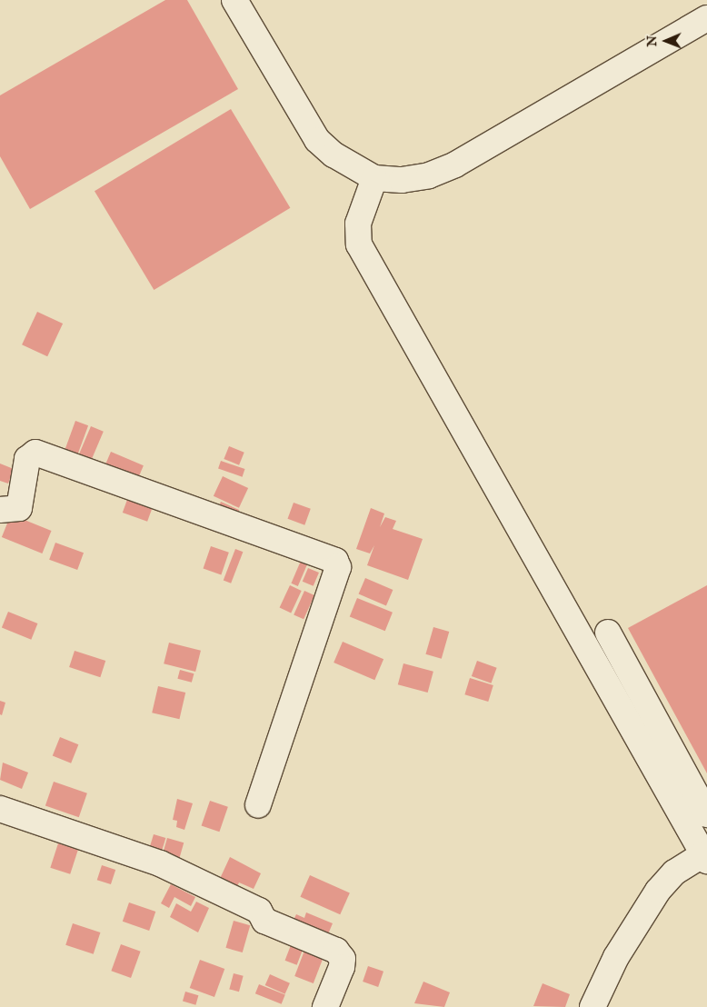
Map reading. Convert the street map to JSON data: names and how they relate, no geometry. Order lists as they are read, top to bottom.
{
  "north": "left"
}
